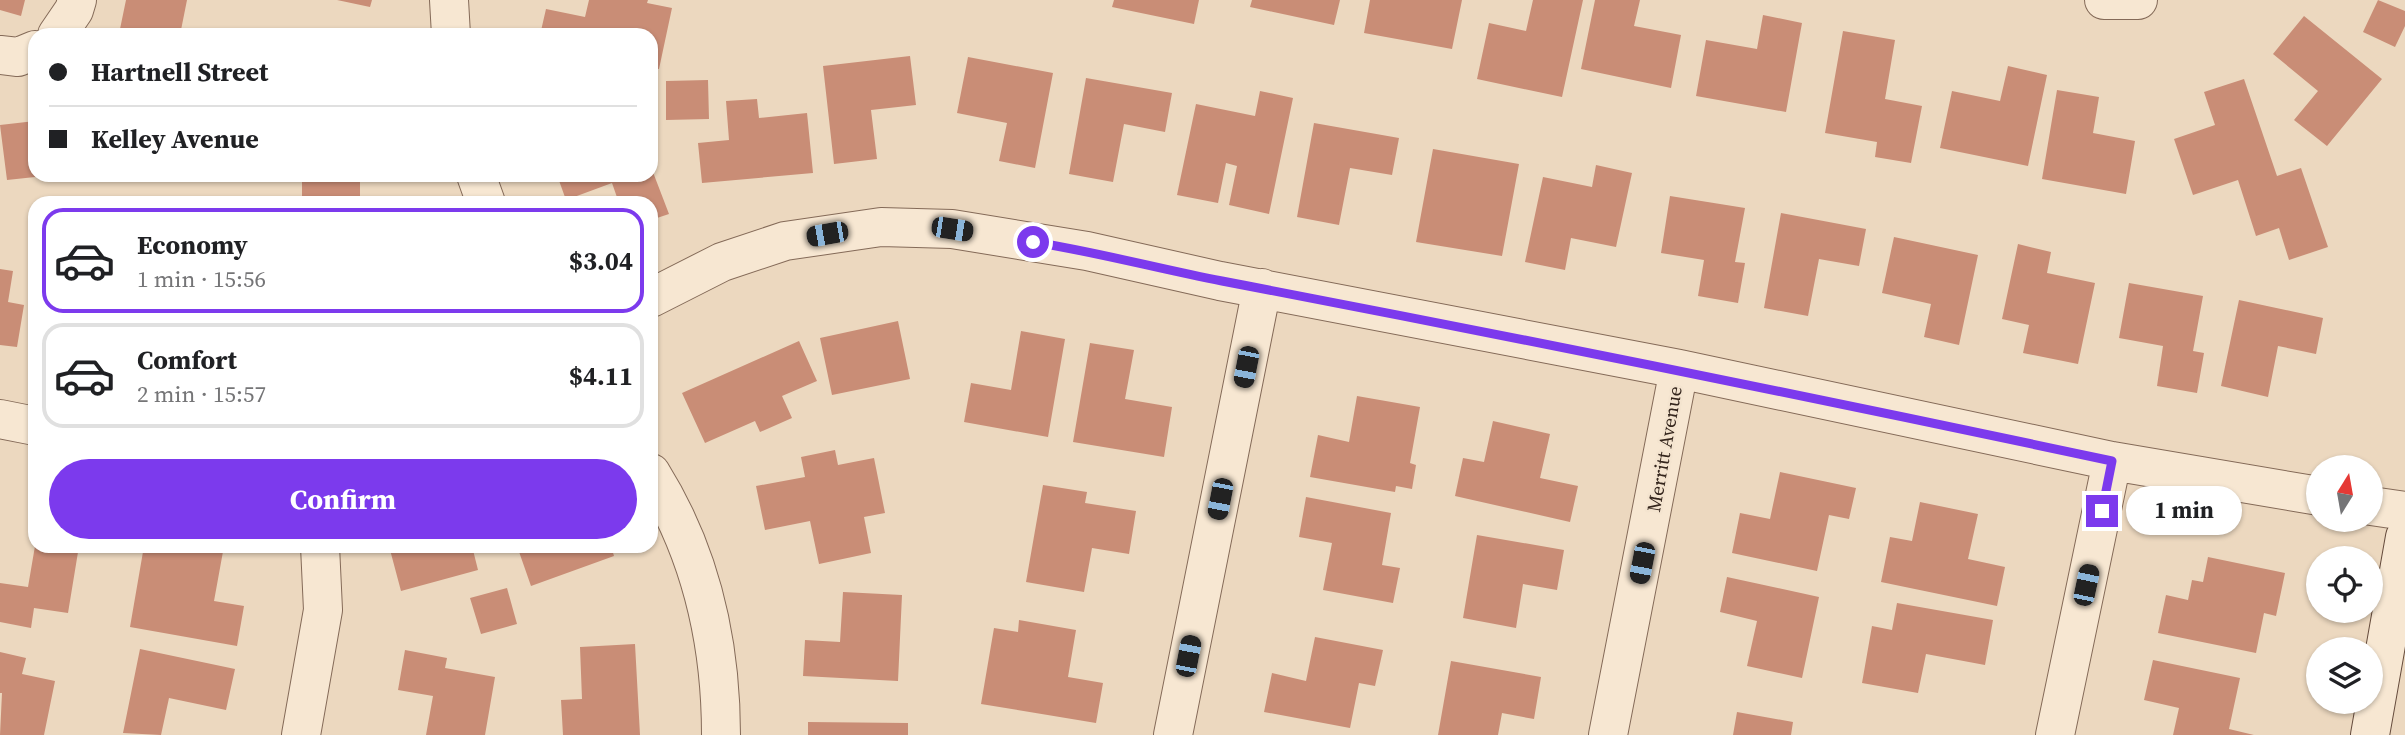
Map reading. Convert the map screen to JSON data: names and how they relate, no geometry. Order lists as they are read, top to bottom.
{
  "streets": {
    "street": ["Merritt Avenue"]
  },
  "north": "top",
  "page": {
    "banner": ["Hartnell Street", "Kelley Avenue"],
    "list": [
      {
        "name": "Economy",
        "note": "1 min · 15:56",
        "value": "$3.04"
      },
      {
        "name": "Comfort",
        "note": "2 min · 15:57",
        "value": "$4.11"
      }
    ],
    "buttons": "Confirm",
    "bubble": "1 min"
  }
}
